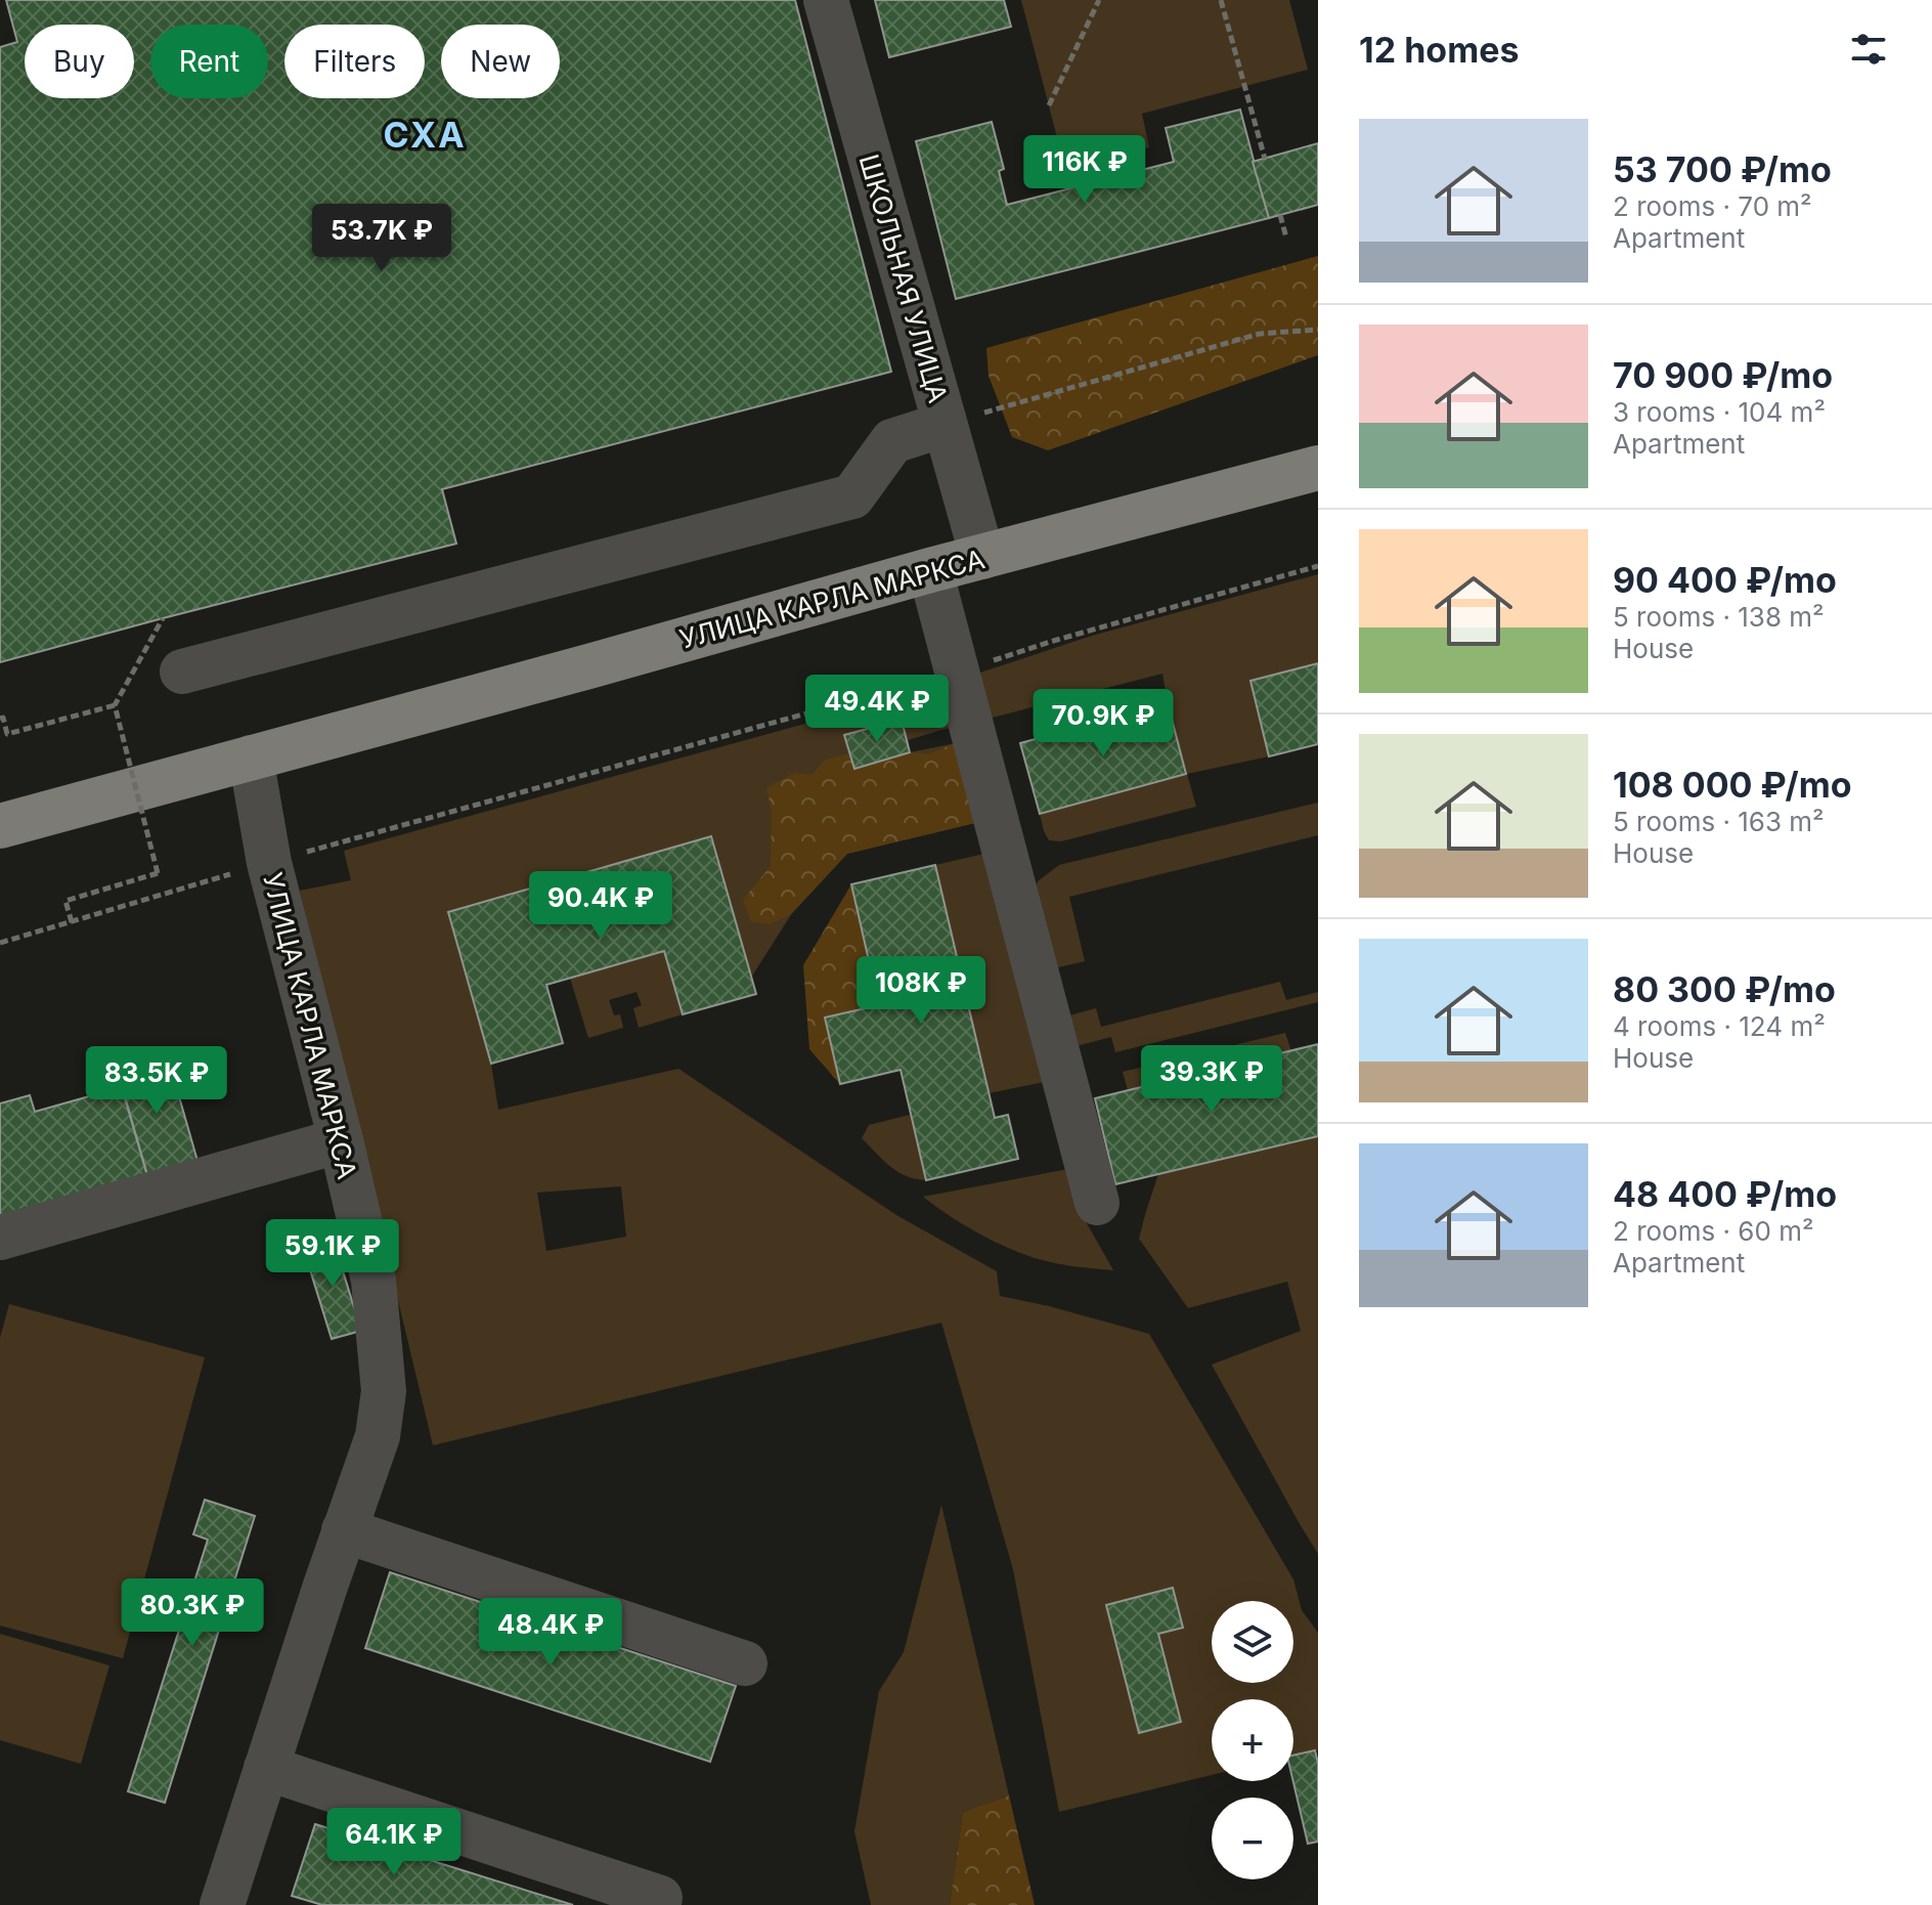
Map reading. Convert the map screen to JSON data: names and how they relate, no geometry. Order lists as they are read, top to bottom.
{
  "streets": {
    "main road": ["УЛИЦА КАРЛА МАРКСА"],
    "street": ["ШКОЛЬНАЯ УЛИЦА"]
  },
  "crossings": [
    ["ШКОЛЬНАЯ УЛИЦА", "УЛИЦА КАРЛА МАРКСА"]
  ],
  "districts": ["СХА"],
  "page": {
    "heading": "12 homes",
    "chip": [
      "Buy",
      "Rent",
      "Filters",
      "New"
    ],
    "list": [
      {
        "name": "53 700 ₽/mo",
        "note": "2 rooms · 70 m² · Apartment"
      },
      {
        "name": "70 900 ₽/mo",
        "note": "3 rooms · 104 m² · Apartment"
      },
      {
        "name": "90 400 ₽/mo",
        "note": "5 rooms · 138 m² · House"
      },
      {
        "name": "108 000 ₽/mo",
        "note": "5 rooms · 163 m² · House"
      },
      {
        "name": "80 300 ₽/mo",
        "note": "4 rooms · 124 m² · House"
      },
      {
        "name": "48 400 ₽/mo",
        "note": "2 rooms · 60 m² · Apartment"
      }
    ],
    "price": [
      "116K ₽",
      "53.7K ₽",
      "49.4K ₽",
      "70.9K ₽",
      "90.4K ₽",
      "108K ₽",
      "39.3K ₽",
      "83.5K ₽",
      "59.1K ₽",
      "80.3K ₽",
      "48.4K ₽",
      "64.1K ₽"
    ],
    "map_buttons": ["+", "−"]
  }
}
